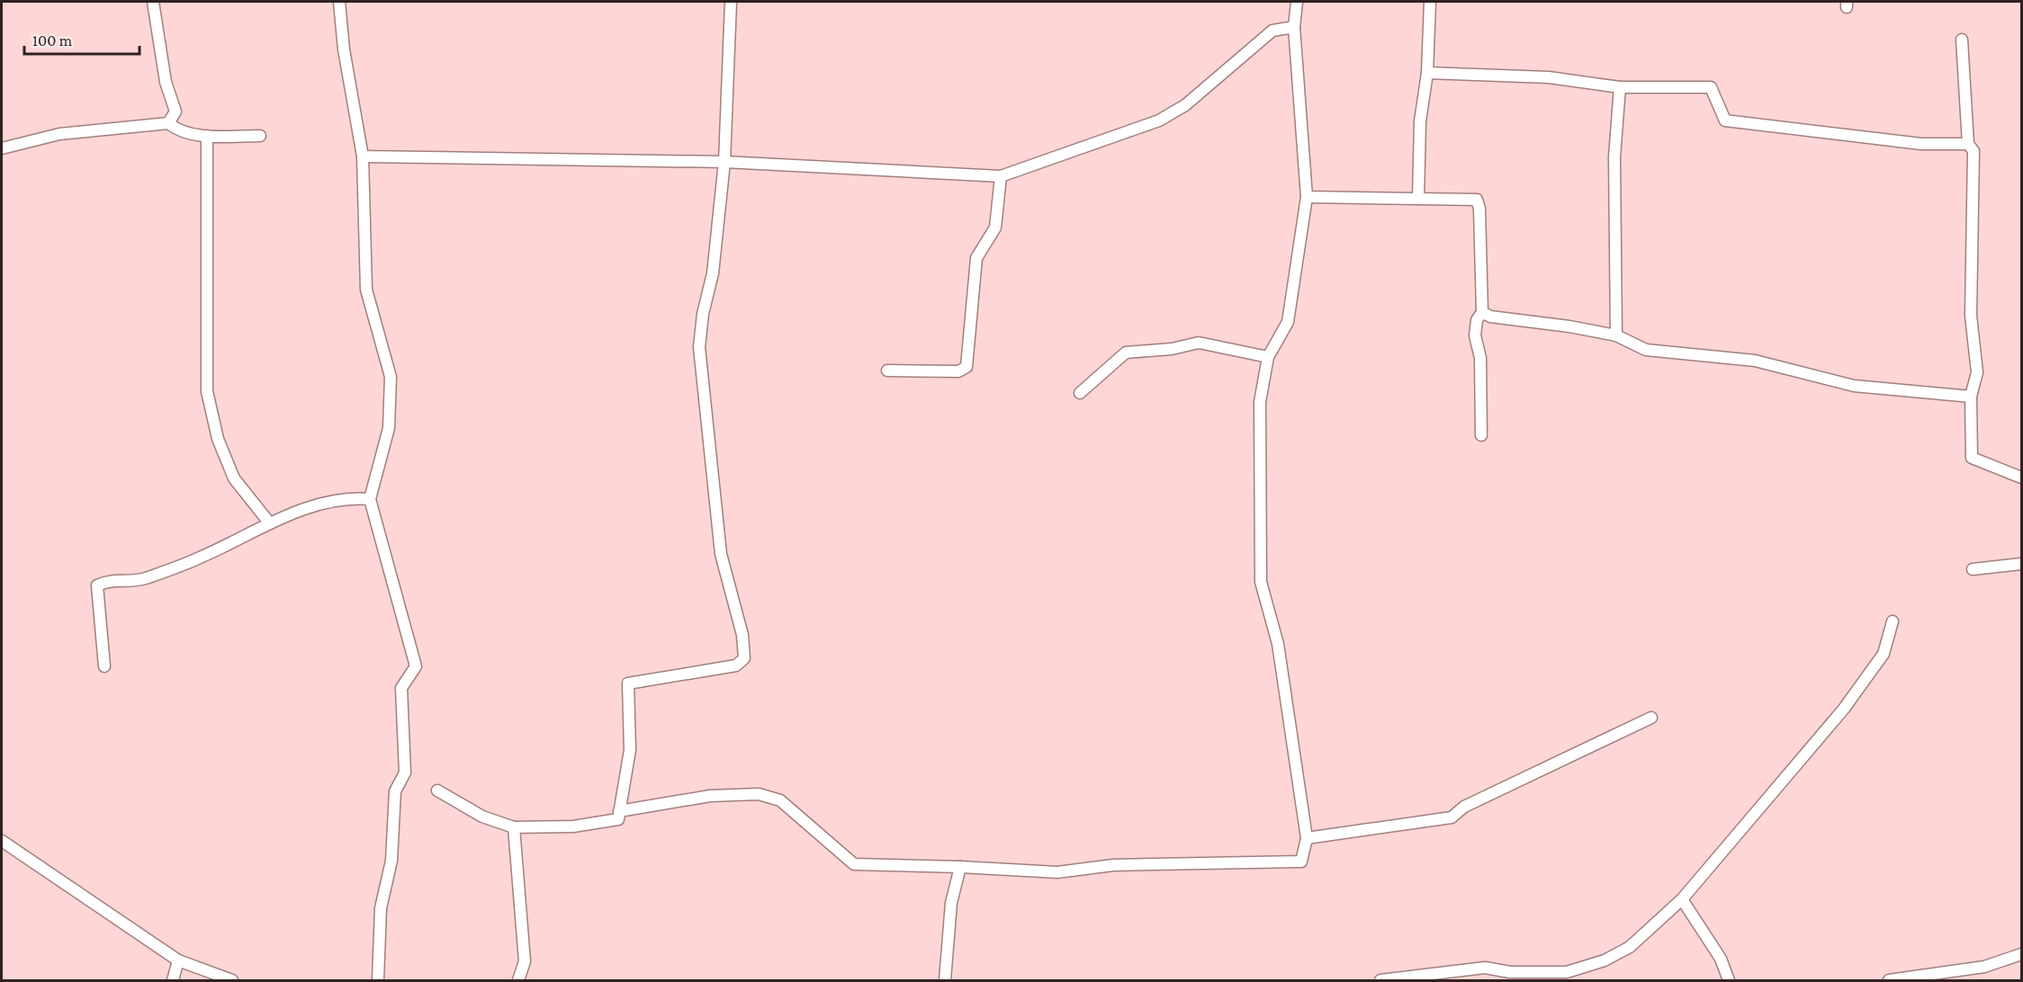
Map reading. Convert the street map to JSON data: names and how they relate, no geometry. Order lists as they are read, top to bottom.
{
  "scale_bar": "100 m"
}
